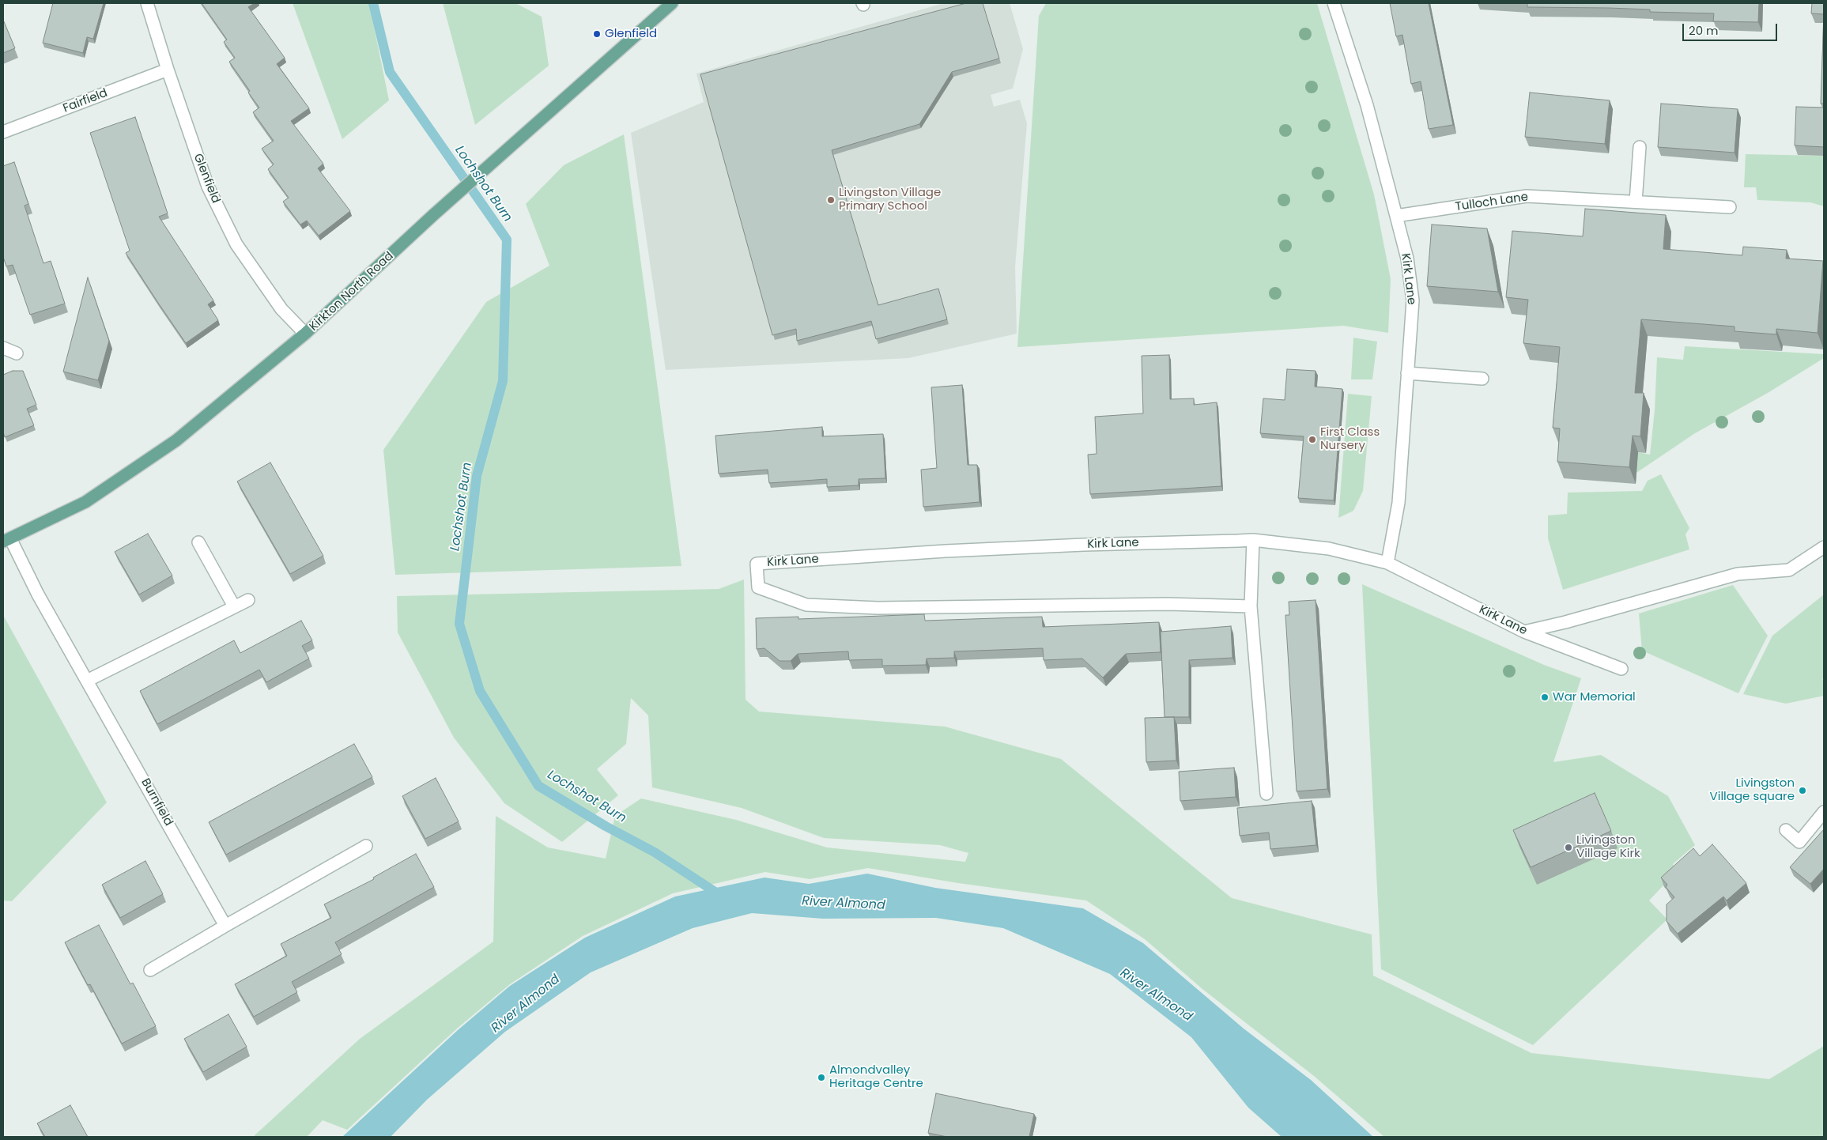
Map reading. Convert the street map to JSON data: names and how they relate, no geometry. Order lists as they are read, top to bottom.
{
  "streets": {
    "main road": ["Kirkton North Road"],
    "street": [
      "Fairfield",
      "Glenfield",
      "Tulloch Lane",
      "Kirk Lane",
      "Burnfield"
    ]
  },
  "crossings": [
    ["Fairfield", "Glenfield"],
    ["Glenfield", "Kirkton North Road"],
    ["Tulloch Lane", "Kirk Lane"],
    ["Kirkton North Road", "Burnfield"]
  ],
  "water": ["Lochshot Burn", "River Almond"],
  "places": [
    "Glenfield",
    "Livingston Village Primary School",
    "First Class Nursery",
    "War Memorial",
    "Livingston Village square",
    "Livingston Village Kirk",
    "Almondvalley Heritage Centre"
  ],
  "scale_bar": "20 m"
}
